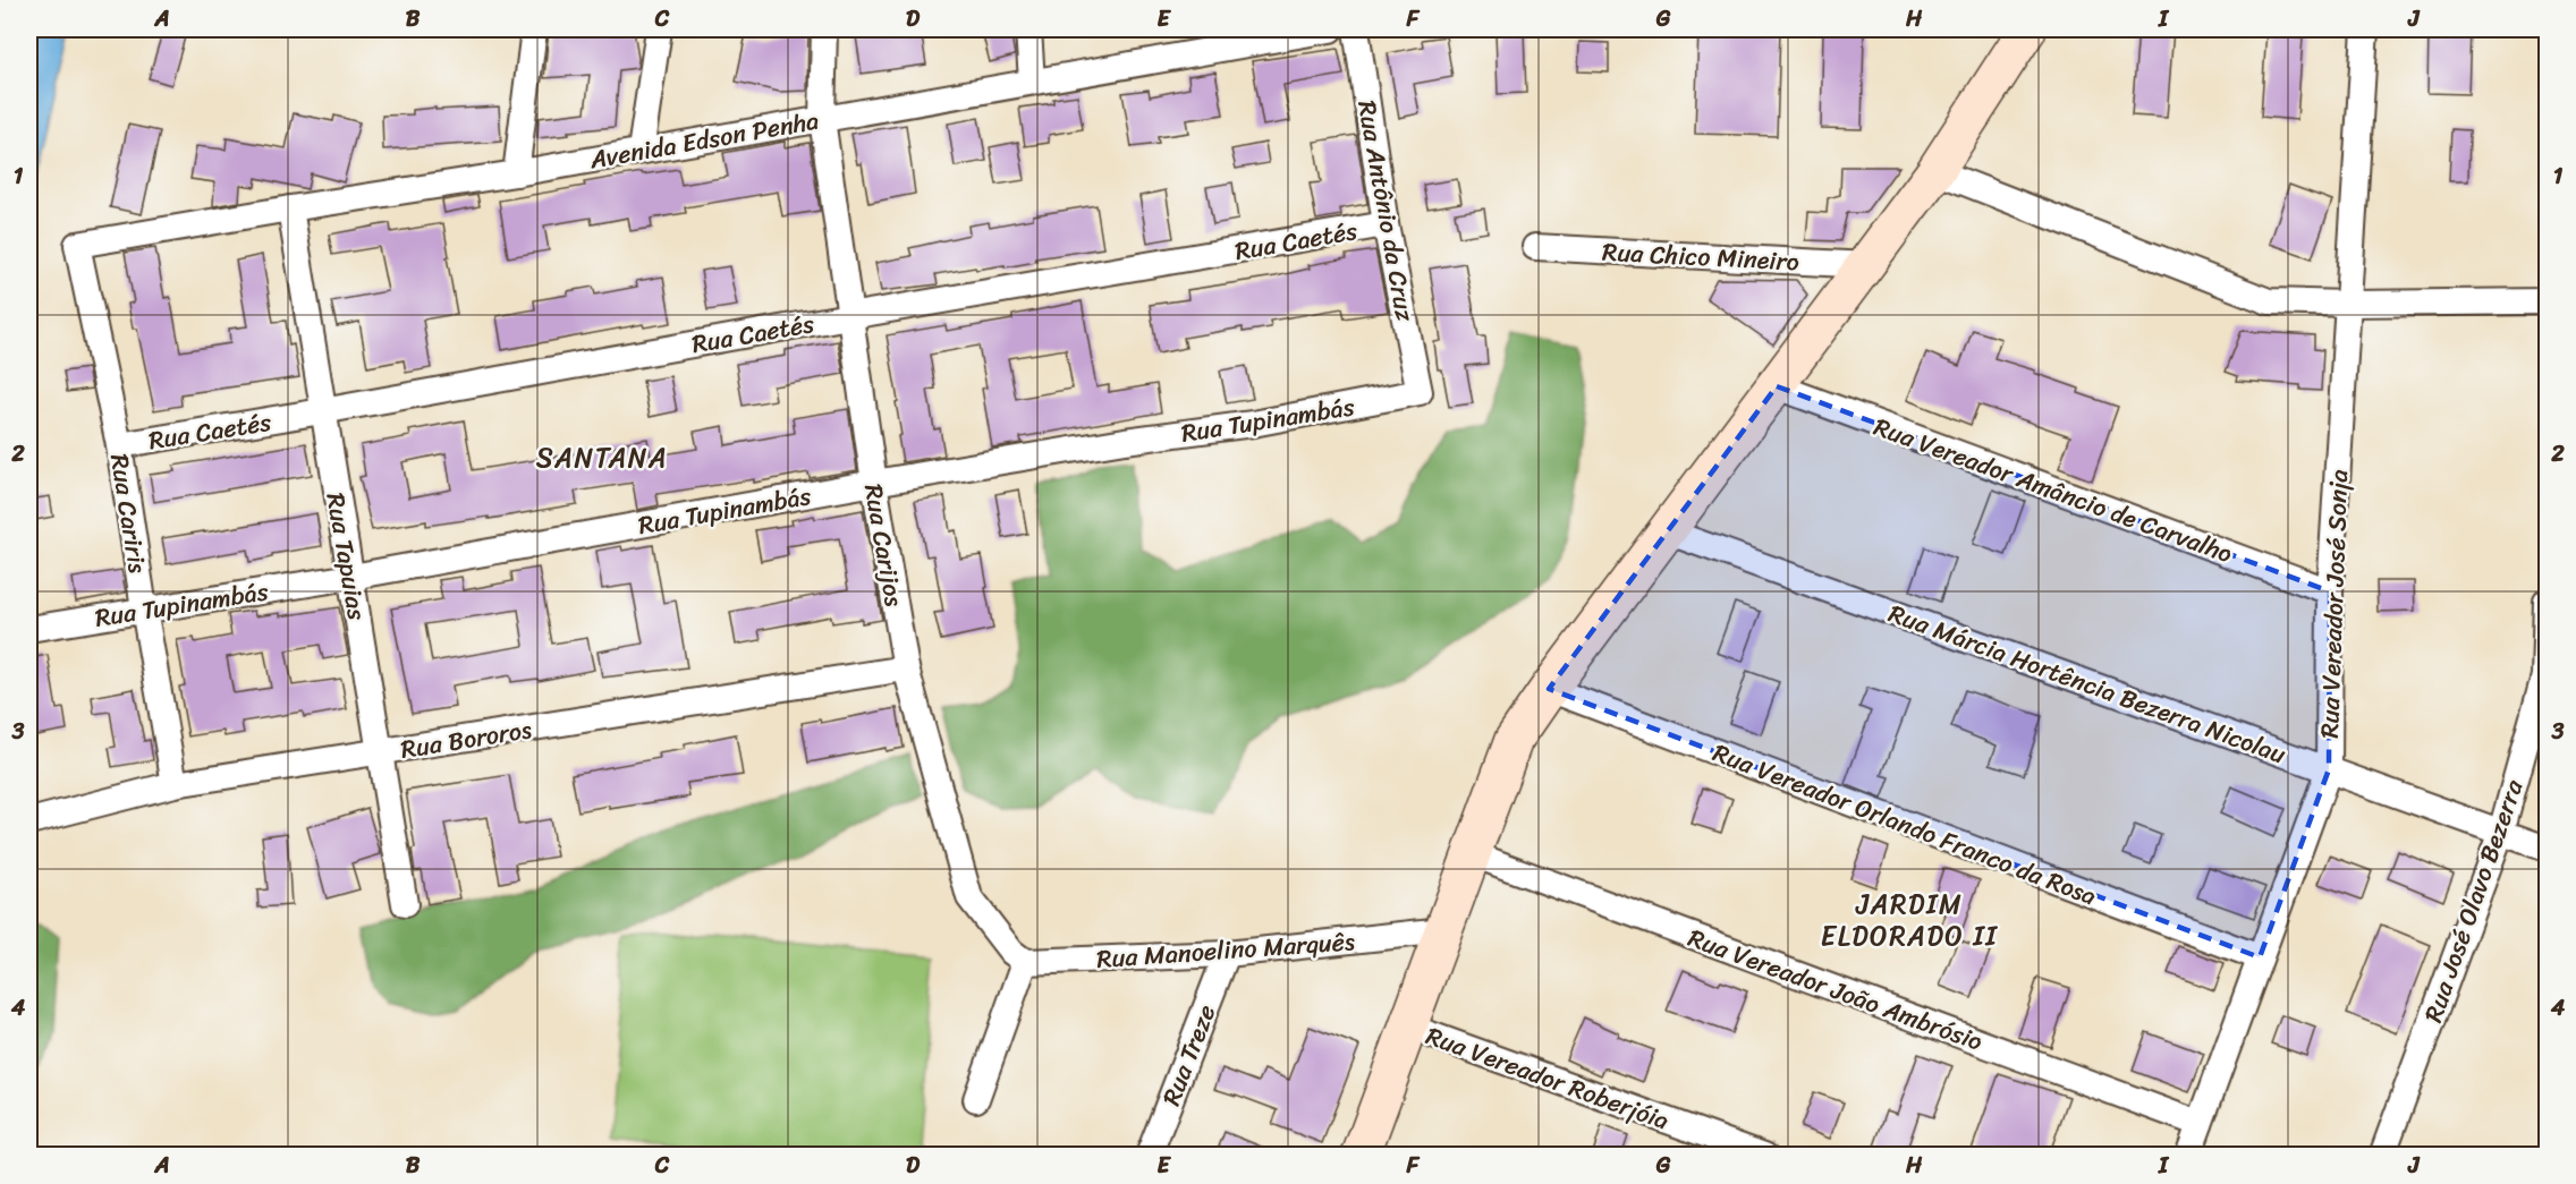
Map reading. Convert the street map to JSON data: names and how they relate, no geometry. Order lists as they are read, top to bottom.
{
  "streets": {
    "street": [
      "Avenida Edson Penha",
      "Rua Antônio da Cruz",
      "Rua Caetés",
      "Rua Chico Mineiro",
      "Rua Tupinambás",
      "Rua Vereador Amâncio de Carvalho",
      "Rua Cariris",
      "Rua Carijos",
      "Rua Tapuias",
      "Rua Vereador José Sonja",
      "Rua Márcia Hortência Bezerra Nicolau",
      "Rua Bororos",
      "Rua Vereador Orlando Franco da Rosa",
      "Rua José Olavo Bezerra",
      "Rua Manoelino Marquês",
      "Rua Vereador João Ambrósio",
      "Rua Treze",
      "Rua Vereador Roberjóia"
    ]
  },
  "crossings": [
    ["Avenida Edson Penha", "Rua Cariris"],
    ["Avenida Edson Penha", "Rua Carijos"],
    ["Avenida Edson Penha", "Rua Tapuias"],
    ["Rua Antônio da Cruz", "Rua Caetés"],
    ["Rua Antônio da Cruz", "Rua Tupinambás"],
    ["Rua Caetés", "Rua Cariris"],
    ["Rua Caetés", "Rua Carijos"],
    ["Rua Caetés", "Rua Tapuias"],
    ["Rua Tupinambás", "Rua Cariris"],
    ["Rua Tupinambás", "Rua Carijos"],
    ["Rua Tupinambás", "Rua Tapuias"],
    ["Rua Vereador Amâncio de Carvalho", "Rua Vereador José Sonja"],
    ["Rua Cariris", "Rua Bororos"],
    ["Rua Carijos", "Rua Bororos"],
    ["Rua Carijos", "Rua Manoelino Marquês"],
    ["Rua Tapuias", "Rua Bororos"],
    ["Rua Vereador José Sonja", "Rua Márcia Hortência Bezerra Nicolau"],
    ["Rua Vereador José Sonja", "Rua Vereador Orlando Franco da Rosa"],
    ["Rua Vereador José Sonja", "Rua Vereador João Ambrósio"],
    ["Rua Márcia Hortência Bezerra Nicolau", "Rua José Olavo Bezerra"],
    ["Rua Manoelino Marquês", "Rua Treze"]
  ],
  "districts": ["SANTANA", "JARDIM ELDORADO II"],
  "grid": {
    "columns": [
      "A",
      "B",
      "C",
      "D",
      "E",
      "F",
      "G",
      "H",
      "I",
      "J"
    ],
    "rows": [
      "1",
      "2",
      "3",
      "4"
    ]
  }
}
